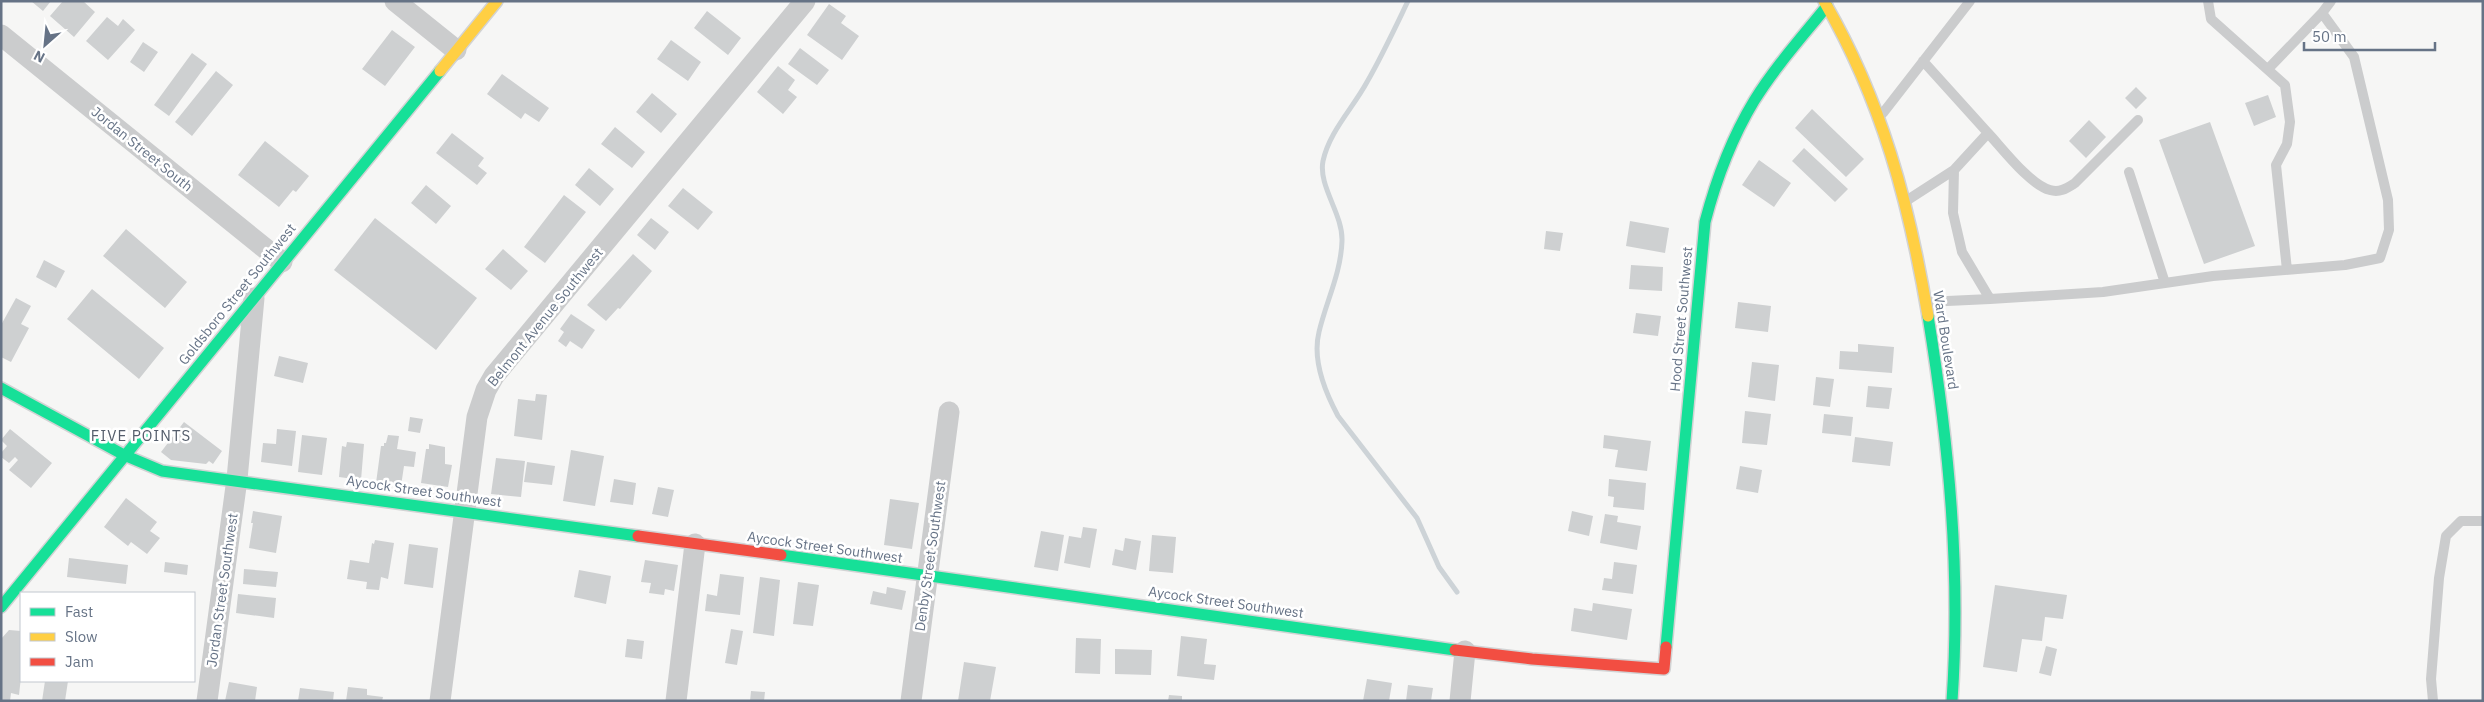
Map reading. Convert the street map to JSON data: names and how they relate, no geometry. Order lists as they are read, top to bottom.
{
  "streets": {
    "street": [
      "Jordan Street South",
      "Goldsboro Street Southwest",
      "Belmont Avenue Southwest",
      "Hood Street Southwest",
      "Ward Boulevard",
      "Aycock Street Southwest",
      "Denby Street Southwest",
      "Jordan Street Southwest"
    ]
  },
  "crossings": [
    ["Jordan Street South", "Goldsboro Street Southwest"],
    ["Goldsboro Street Southwest", "Aycock Street Southwest"],
    ["Belmont Avenue Southwest", "Aycock Street Southwest"],
    ["Hood Street Southwest", "Ward Boulevard"],
    ["Hood Street Southwest", "Aycock Street Southwest"],
    ["Aycock Street Southwest", "Denby Street Southwest"],
    ["Aycock Street Southwest", "Jordan Street Southwest"]
  ],
  "districts": ["FIVE POINTS"],
  "legend": ["Fast", "Slow", "Jam"],
  "scale_bar": "50 m",
  "north": "bottom left"
}
